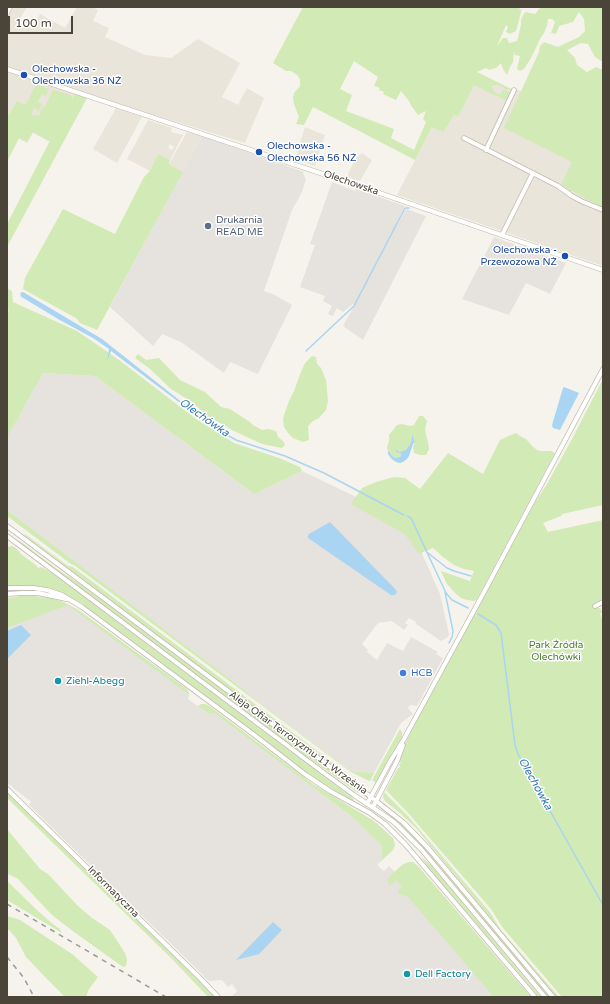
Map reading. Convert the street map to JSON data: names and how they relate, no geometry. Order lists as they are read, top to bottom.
{
  "streets": {
    "street": ["Olechowska", "Aleja Ofiar Terroryzmu 11 Września", "Informatyczna"]
  },
  "water": ["Olechówka"],
  "parks": ["Park Źródła Olechówki"],
  "places": [
    "Olechowska - Olechowska 36 NŻ",
    "Olechowska - Olechowska 56 NŻ",
    "Drukarnia READ ME",
    "Olechowska - Przewozowa NŻ",
    "HCB",
    "Ziehl-Abegg",
    "Dell Factory"
  ],
  "scale_bar": "100 m"
}
